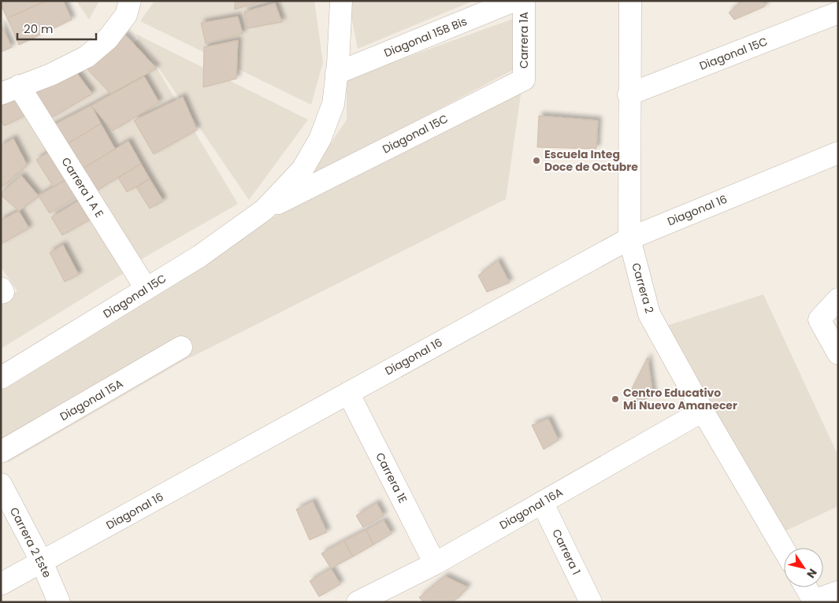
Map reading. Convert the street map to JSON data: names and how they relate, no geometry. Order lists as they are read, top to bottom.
{
  "streets": {
    "street": [
      "Diagonal 15B Bis",
      "Carrera 1A",
      "Diagonal 15C",
      "Carrera 1 A E",
      "Diagonal 16",
      "Carrera 2",
      "Diagonal 15A",
      "Carrera 1E",
      "Diagonal 16A",
      "Carrera 2 Este",
      "Carrera 1"
    ]
  },
  "crossings": [
    ["Diagonal 15B Bis", "Diagonal 15C"],
    ["Carrera 1A", "Diagonal 15C"],
    ["Diagonal 15C", "Carrera 1 A E"],
    ["Diagonal 15C", "Carrera 2"],
    ["Diagonal 16", "Carrera 2"],
    ["Diagonal 16", "Carrera 1E"],
    ["Diagonal 16", "Carrera 2 Este"],
    ["Carrera 2", "Diagonal 16A"],
    ["Carrera 1E", "Diagonal 16A"],
    ["Diagonal 16A", "Carrera 1"]
  ],
  "places": ["Escuela Integ Doce de Octubre", "Centro Educativo Mi Nuevo Amanecer"],
  "scale_bar": "20 m",
  "north": "bottom right"
}
